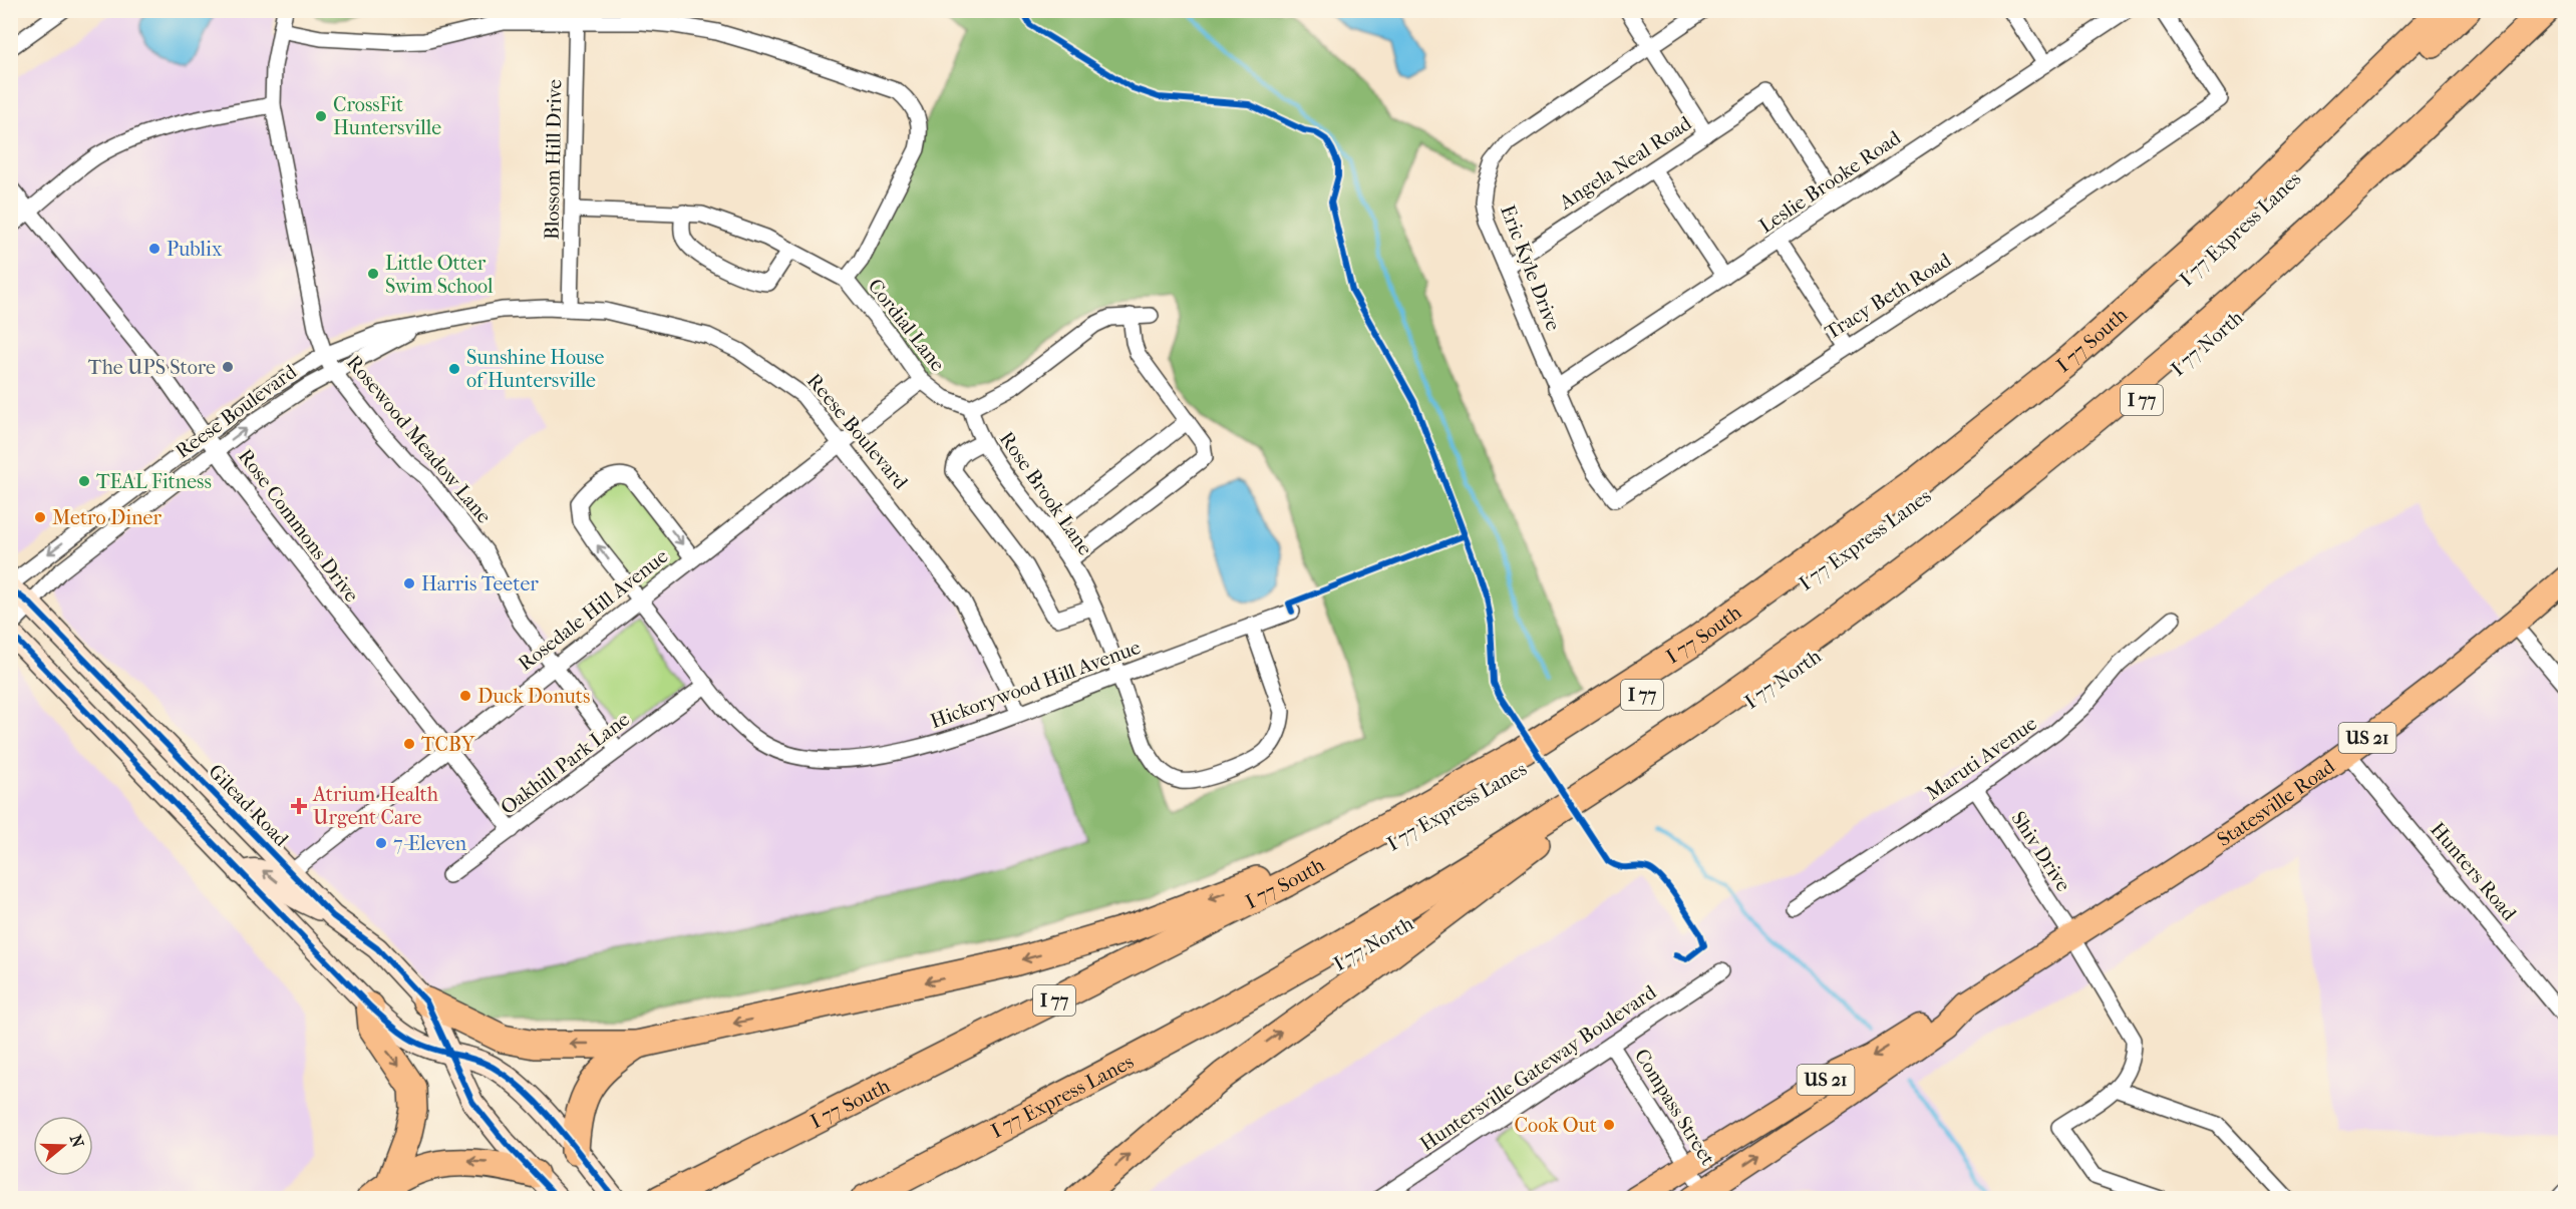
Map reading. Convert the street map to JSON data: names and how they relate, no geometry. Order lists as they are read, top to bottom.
{
  "streets": {
    "highway": [
      "I 77 Express Lanes",
      "I 77 South",
      "I 77 North",
      "I 77"
    ],
    "main road": ["US 21", "Statesville Road", "Gilead Road"],
    "street": [
      "Blossom Hill Drive",
      "Angela Neal Road",
      "Leslie Brooke Road",
      "Eric Kyle Drive",
      "Tracy Beth Road",
      "Cordial Lane",
      "Reese Boulevard",
      "Rosewood Meadow Lane",
      "Rose Brook Lane",
      "Rose Commons Drive",
      "Rosedale Hill Avenue",
      "Hickorywood Hill Avenue",
      "Maruti Avenue",
      "Oakhill Park Lane",
      "Shiv Drive",
      "Hunters Road",
      "Huntersville Gateway Boulevard",
      "Compass Street"
    ]
  },
  "crossings": [
    ["Blossom Hill Drive", "Cordial Lane"],
    ["Blossom Hill Drive", "Reese Boulevard"],
    ["Angela Neal Road", "Leslie Brooke Road"],
    ["Angela Neal Road", "Eric Kyle Drive"],
    ["Leslie Brooke Road", "Eric Kyle Drive"],
    ["Eric Kyle Drive", "Tracy Beth Road"],
    ["Cordial Lane", "Rose Brook Lane"],
    ["Cordial Lane", "Rosedale Hill Avenue"],
    ["Reese Boulevard", "Rosewood Meadow Lane"],
    ["Reese Boulevard", "Rose Commons Drive"],
    ["Reese Boulevard", "Rosedale Hill Avenue"],
    ["Reese Boulevard", "Hickorywood Hill Avenue"],
    ["Reese Boulevard", "Gilead Road"],
    ["Rosewood Meadow Lane", "Rosedale Hill Avenue"],
    ["Rosewood Meadow Lane", "Oakhill Park Lane"],
    ["Rose Brook Lane", "Hickorywood Hill Avenue"],
    ["Rose Commons Drive", "Rosedale Hill Avenue"],
    ["Rose Commons Drive", "Oakhill Park Lane"],
    ["Rosedale Hill Avenue", "Hickorywood Hill Avenue"],
    ["Rosedale Hill Avenue", "Gilead Road"],
    ["Hickorywood Hill Avenue", "Oakhill Park Lane"],
    ["Maruti Avenue", "Shiv Drive"],
    ["Statesville Road", "Shiv Drive"],
    ["Statesville Road", "Hunters Road"],
    ["Statesville Road", "Compass Street"],
    ["Huntersville Gateway Boulevard", "Compass Street"]
  ],
  "places": {
    "other": [
      "CrossFit Huntersville",
      "Publix",
      "Little Otter Swim School",
      "The UPS Store",
      "Sunshine House of Huntersville",
      "TEAL Fitness",
      "Metro Diner",
      "Harris Teeter",
      "Duck Donuts",
      "TCBY",
      "7-Eleven",
      "Cook Out"
    ],
    "health": ["Atrium Health Urgent Care"]
  },
  "north": "right"
}
